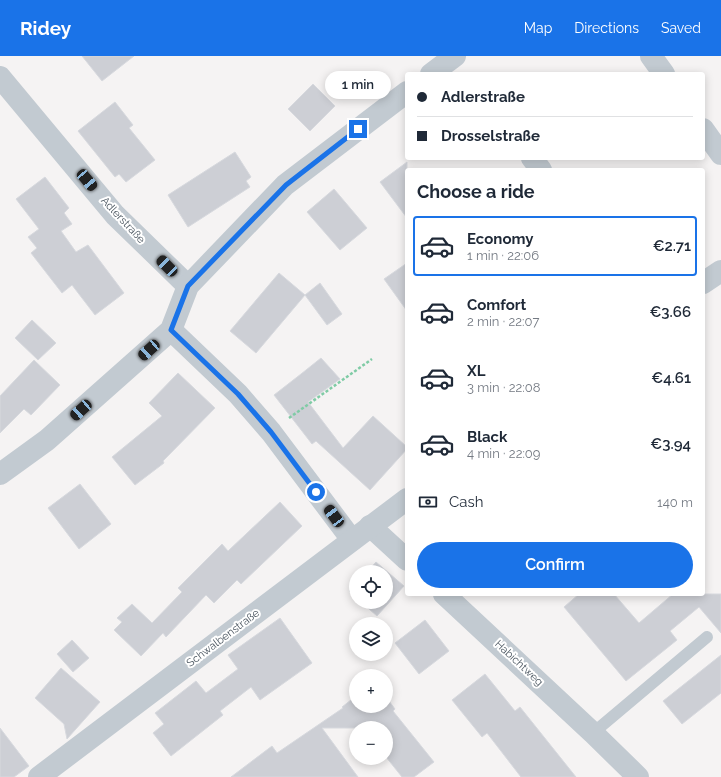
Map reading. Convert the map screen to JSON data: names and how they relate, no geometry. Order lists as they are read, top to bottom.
{
  "streets": {
    "street": ["Adlerstraße", "Schwalbenstraße", "Habichtweg"]
  },
  "page": {
    "header": "Ridey",
    "nav": ["Map", "Directions", "Saved"],
    "bubble": "1 min",
    "banner": ["Adlerstraße", "Drosselstraße"],
    "heading": "Choose a ride",
    "list": [
      {
        "name": "Economy",
        "note": "1 min · 22:06",
        "value": "€2.71"
      },
      {
        "name": "Comfort",
        "note": "2 min · 22:07",
        "value": "€3.66"
      },
      {
        "name": "XL",
        "note": "3 min · 22:08",
        "value": "€4.61"
      },
      {
        "name": "Black",
        "note": "4 min · 22:09",
        "value": "€3.94"
      }
    ],
    "pay": ["Cash", "140 m"],
    "buttons": "Confirm",
    "map_buttons": ["+", "−"]
  }
}
